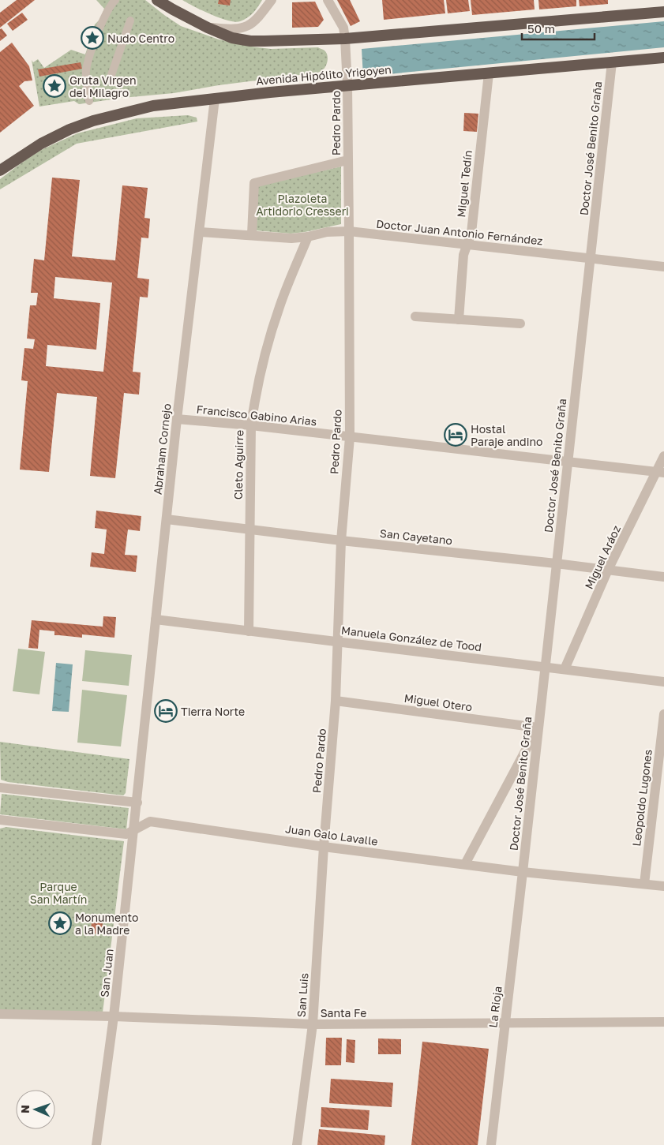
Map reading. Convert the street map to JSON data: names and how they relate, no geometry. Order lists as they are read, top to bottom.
{
  "streets": {
    "highway": ["Avenida Hipólito Yrigoyen"],
    "street": [
      "Pedro Pardo",
      "Doctor José Benito Graña",
      "Miguel Tedín",
      "Doctor Juan Antonio Fernández",
      "Francisco Gabino Arias",
      "Abraham Cornejo",
      "Cleto Aguirre",
      "San Cayetano",
      "Miguel Aráoz",
      "Manuela González de Tood",
      "Miguel Otero",
      "Leopoldo Lugones",
      "Juan Galo Lavalle",
      "San Juan",
      "San Luis",
      "La Rioja",
      "Santa Fe"
    ]
  },
  "crossings": [
    ["Avenida Hipólito Yrigoyen", "Pedro Pardo"],
    ["Avenida Hipólito Yrigoyen", "Doctor José Benito Graña"],
    ["Avenida Hipólito Yrigoyen", "Miguel Tedín"],
    ["Avenida Hipólito Yrigoyen", "Abraham Cornejo"],
    ["Pedro Pardo", "Doctor Juan Antonio Fernández"],
    ["Pedro Pardo", "Francisco Gabino Arias"],
    ["Pedro Pardo", "San Cayetano"],
    ["Pedro Pardo", "Manuela González de Tood"],
    ["Pedro Pardo", "Miguel Otero"],
    ["Pedro Pardo", "Juan Galo Lavalle"],
    ["Pedro Pardo", "San Luis"],
    ["Doctor José Benito Graña", "Doctor Juan Antonio Fernández"],
    ["Doctor José Benito Graña", "Francisco Gabino Arias"],
    ["Doctor José Benito Graña", "San Cayetano"],
    ["Doctor José Benito Graña", "Manuela González de Tood"],
    ["Doctor José Benito Graña", "Miguel Otero"],
    ["Doctor José Benito Graña", "Juan Galo Lavalle"],
    ["Doctor José Benito Graña", "La Rioja"],
    ["Miguel Tedín", "Doctor Juan Antonio Fernández"],
    ["Doctor Juan Antonio Fernández", "Abraham Cornejo"],
    ["Doctor Juan Antonio Fernández", "Cleto Aguirre"],
    ["Francisco Gabino Arias", "Abraham Cornejo"],
    ["Francisco Gabino Arias", "Cleto Aguirre"],
    ["Francisco Gabino Arias", "Miguel Aráoz"],
    ["Abraham Cornejo", "San Cayetano"],
    ["Abraham Cornejo", "Manuela González de Tood"],
    ["Abraham Cornejo", "San Juan"],
    ["Cleto Aguirre", "San Cayetano"],
    ["Cleto Aguirre", "Manuela González de Tood"],
    ["San Cayetano", "Miguel Aráoz"],
    ["Miguel Aráoz", "Manuela González de Tood"],
    ["Leopoldo Lugones", "Juan Galo Lavalle"],
    ["Juan Galo Lavalle", "San Juan"],
    ["Juan Galo Lavalle", "San Luis"],
    ["Juan Galo Lavalle", "La Rioja"],
    ["San Juan", "Santa Fe"],
    ["San Luis", "Santa Fe"],
    ["La Rioja", "Santa Fe"]
  ],
  "parks": ["Plazoleta Artidorio Cresseri", "Parque San Martín"],
  "places": {
    "place": ["Nudo Centro", "Gruta Virgen del Milagro", "Monumento a la Madre"],
    "hotel": ["Hostal Paraje andino", "Tierra Norte"]
  },
  "scale_bar": "50 m",
  "north": "left"
}
